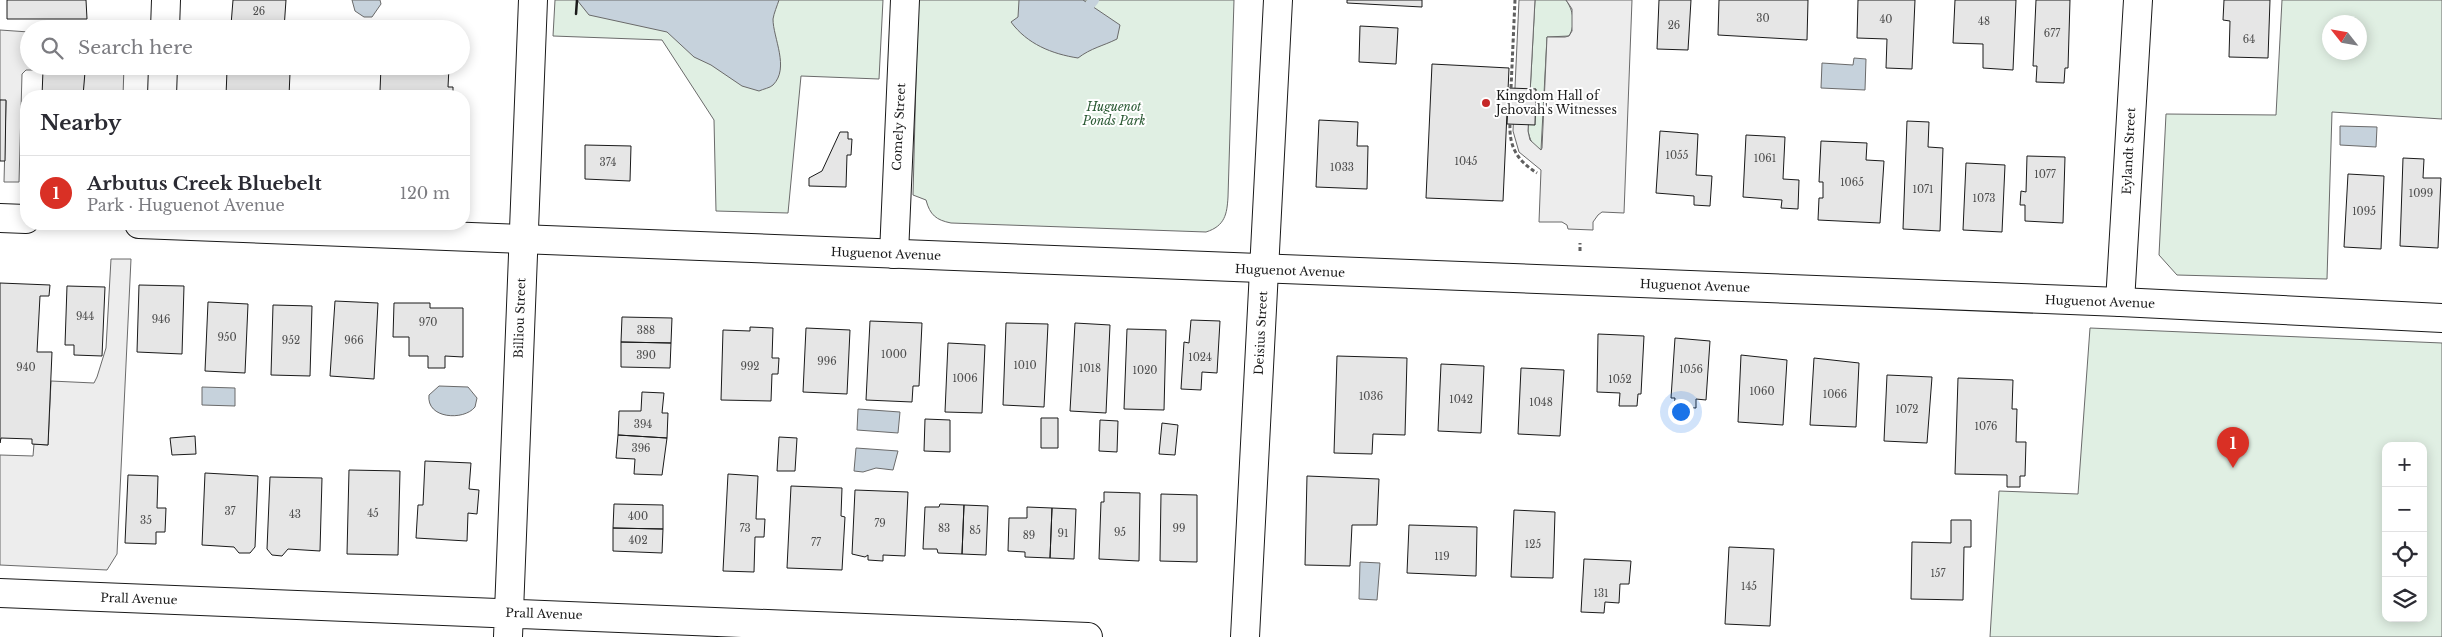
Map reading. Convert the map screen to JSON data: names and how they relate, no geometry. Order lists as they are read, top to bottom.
{
  "streets": {
    "street": [
      "Comely Street",
      "Eylandt Street",
      "Huguenot Avenue",
      "Billiou Street",
      "Deisius Street",
      "Prall Avenue"
    ]
  },
  "crossings": [
    ["Comely Street", "Huguenot Avenue"],
    ["Eylandt Street", "Huguenot Avenue"],
    ["Huguenot Avenue", "Billiou Street"],
    ["Huguenot Avenue", "Deisius Street"],
    ["Billiou Street", "Prall Avenue"]
  ],
  "parks": ["Huguenot Ponds Park"],
  "places": ["Kingdom Hall of Jehovah's Witnesses"],
  "house_numbers": [
    "26",
    "30",
    "40",
    "48",
    "26",
    "677",
    "64",
    "1055",
    "1061",
    "1045",
    "374",
    "1033",
    "1077",
    "1065",
    "1071",
    "1099",
    "1073",
    "1095",
    "944",
    "946",
    "970",
    "388",
    "950",
    "952",
    "966",
    "1000",
    "390",
    "1024",
    "996",
    "1010",
    "992",
    "940",
    "1018",
    "1056",
    "1020",
    "1006",
    "1052",
    "1060",
    "1066",
    "1036",
    "1042",
    "1048",
    "1072",
    "394",
    "1076",
    "396",
    "37",
    "45",
    "43",
    "400",
    "35",
    "79",
    "73",
    "83",
    "99",
    "85",
    "95",
    "91",
    "89",
    "402",
    "77",
    "125",
    "119",
    "157",
    "145",
    "131"
  ],
  "north": "top left",
  "page": {
    "search": "Search here",
    "heading": "Nearby",
    "list": [
      {
        "mark": "1",
        "name": "Arbutus Creek Bluebelt",
        "note": "Park · Huguenot Avenue",
        "value": "120 m"
      }
    ],
    "pins": "1",
    "map_buttons": ["+", "−"]
  }
}
